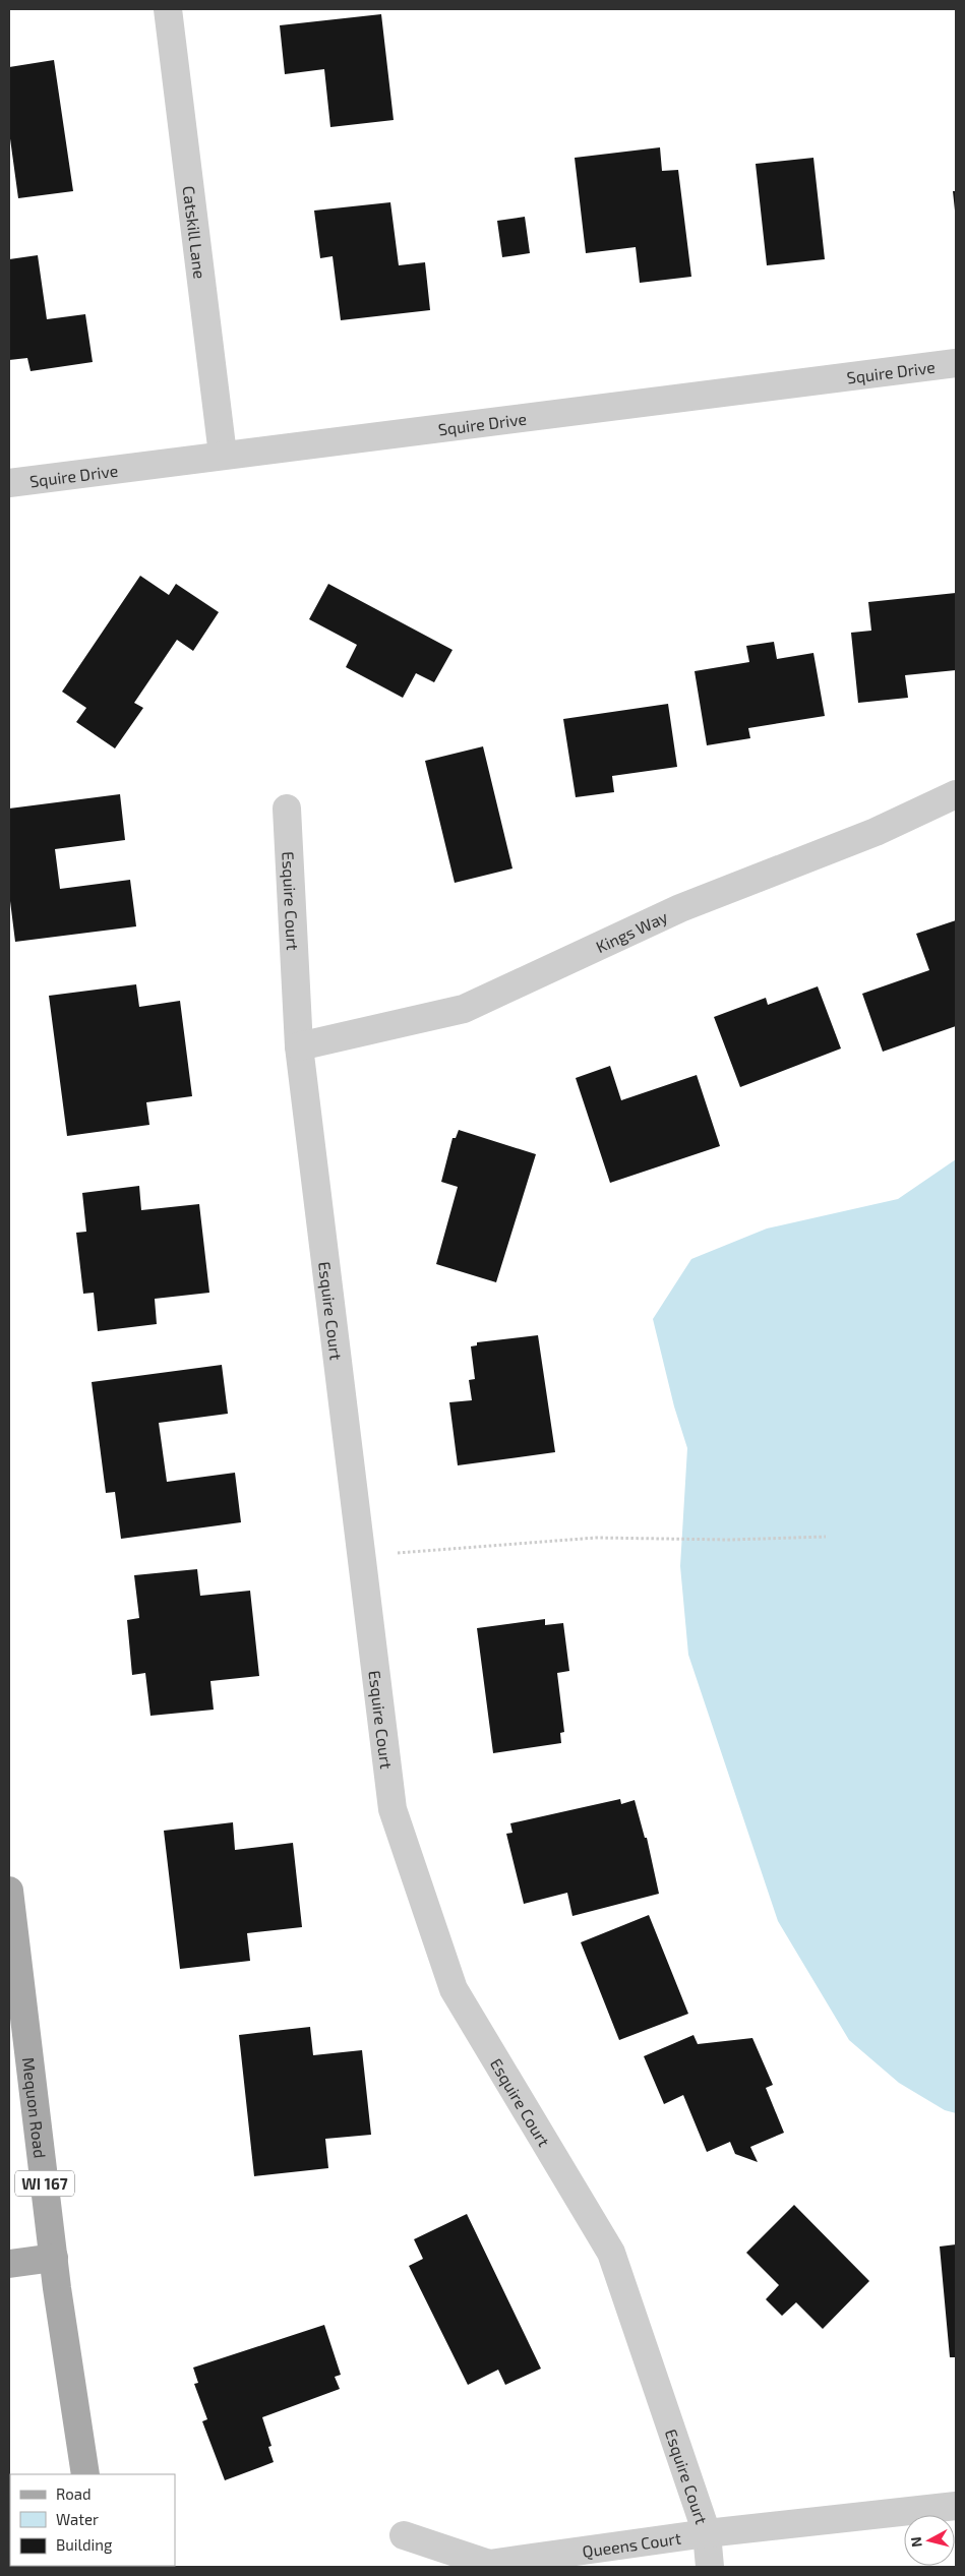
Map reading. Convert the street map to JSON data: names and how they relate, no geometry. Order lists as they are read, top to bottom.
{
  "streets": {
    "main road": ["Mequon Road", "WI 167"],
    "street": [
      "Catskill Lane",
      "Squire Drive",
      "Esquire Court",
      "Kings Way",
      "Queens Court"
    ]
  },
  "crossings": [
    ["Catskill Lane", "Squire Drive"],
    ["Esquire Court", "Kings Way"],
    ["Esquire Court", "Queens Court"]
  ],
  "legend": ["Road", "Water", "Building"],
  "north": "left"
}
